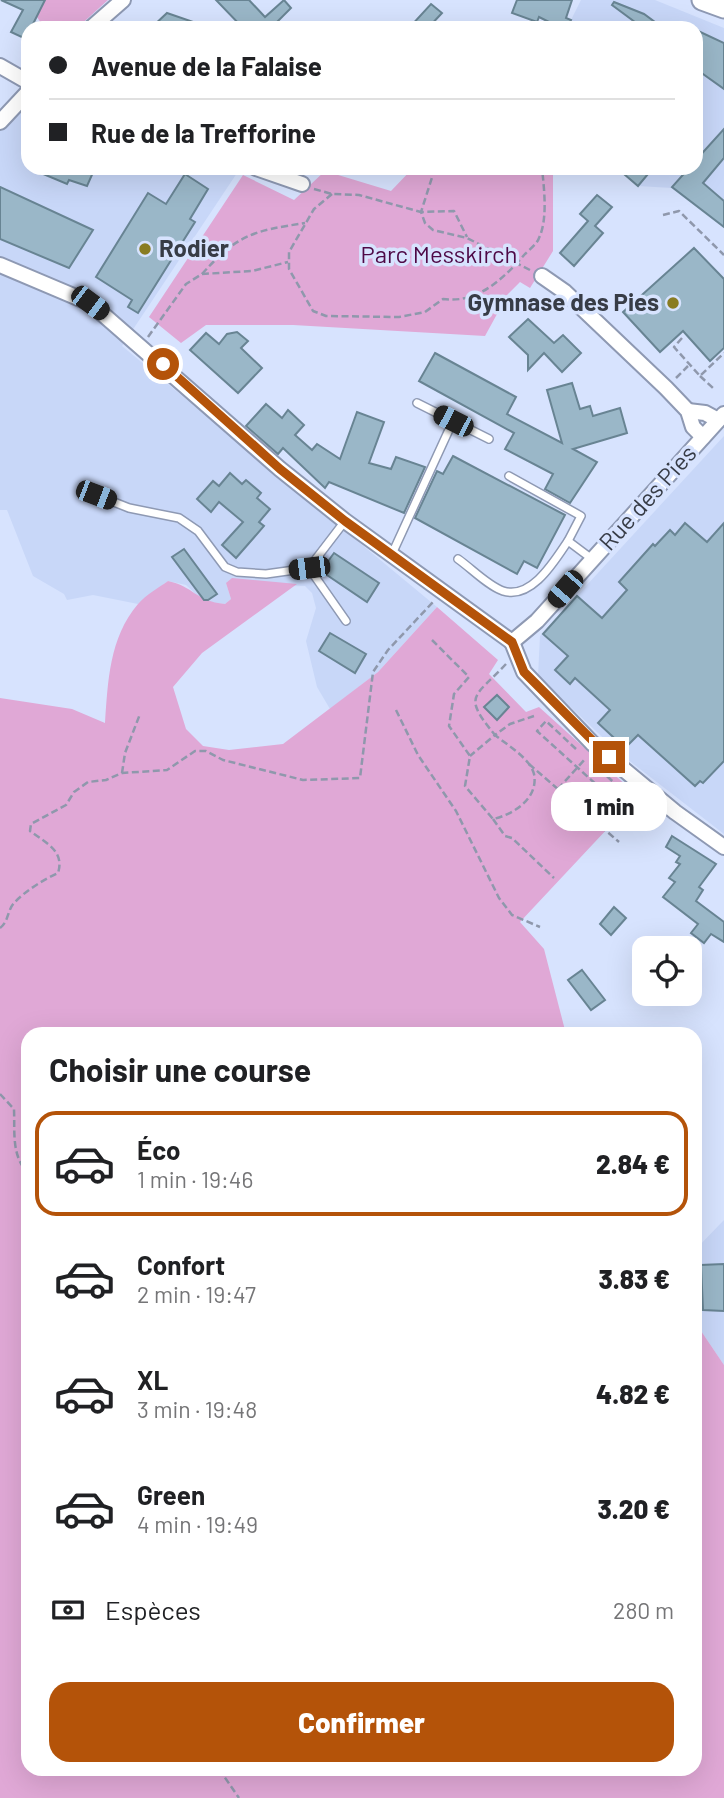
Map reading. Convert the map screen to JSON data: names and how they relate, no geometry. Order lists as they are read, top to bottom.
{
  "streets": {
    "street": ["Rue des Pies"]
  },
  "parks": ["Parc Messkirch"],
  "places": ["Rodier", "Gymnase des Pies"],
  "page": {
    "banner": ["Avenue de la Falaise", "Rue de la Trefforine"],
    "bubble": "1 min",
    "heading": "Choisir une course",
    "list": [
      {
        "name": "Éco",
        "note": "1 min · 19:46",
        "value": "2.84 €"
      },
      {
        "name": "Confort",
        "note": "2 min · 19:47",
        "value": "3.83 €"
      },
      {
        "name": "XL",
        "note": "3 min · 19:48",
        "value": "4.82 €"
      },
      {
        "name": "Green",
        "note": "4 min · 19:49",
        "value": "3.20 €"
      }
    ],
    "pay": ["Espèces", "280 m"],
    "buttons": "Confirmer"
  }
}
